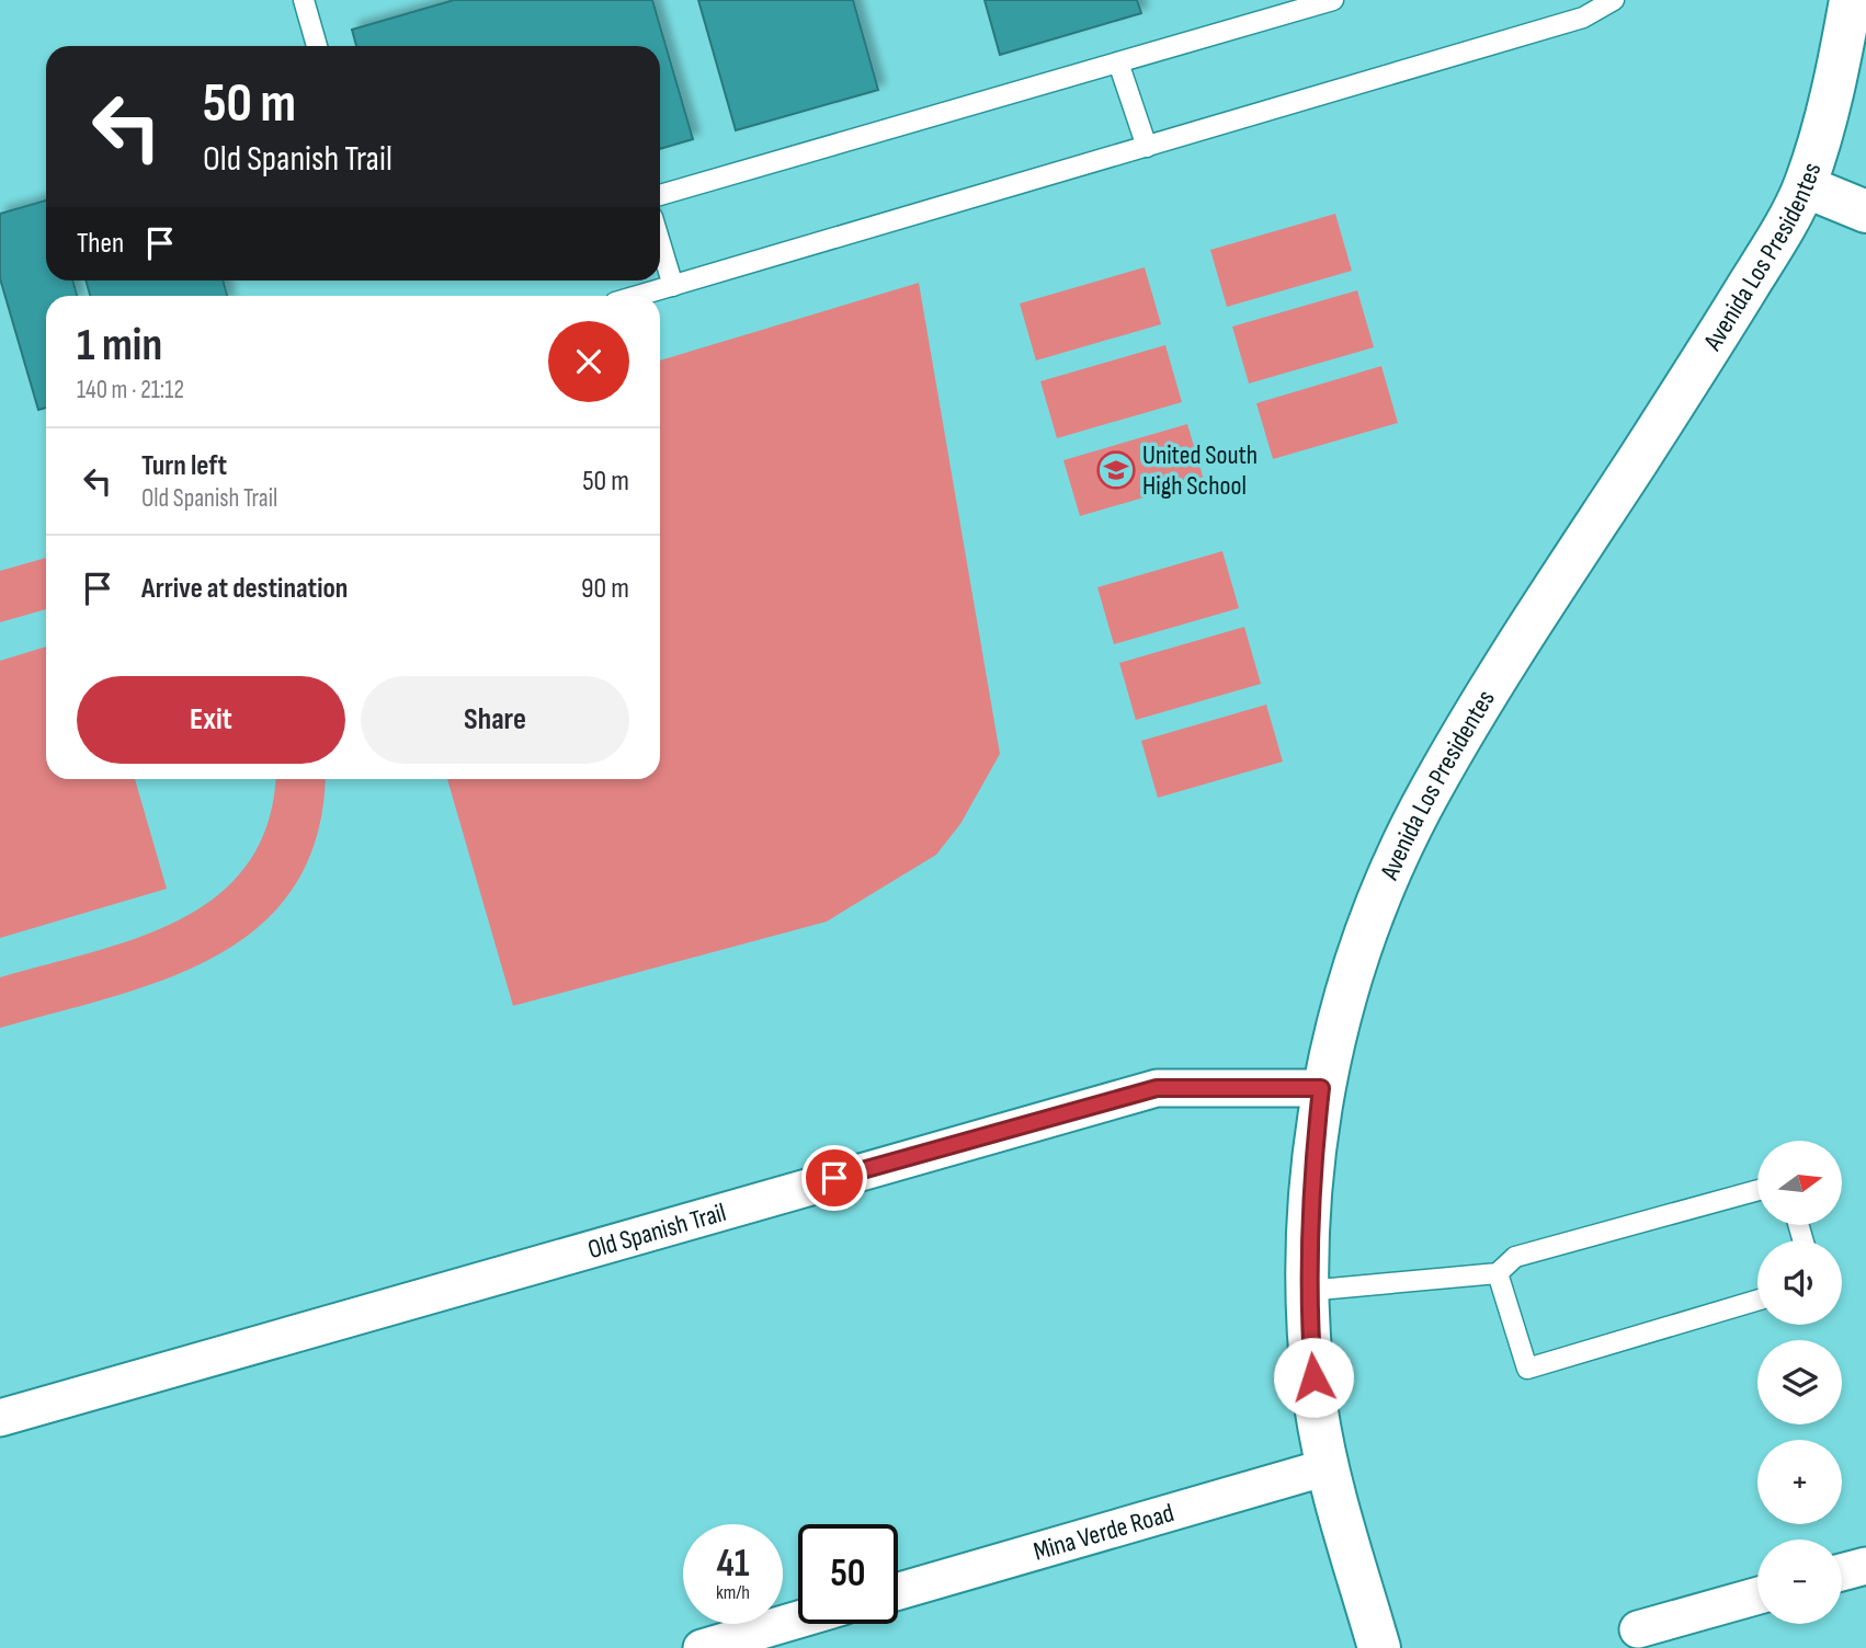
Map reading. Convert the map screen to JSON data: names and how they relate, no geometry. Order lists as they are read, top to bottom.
{
  "streets": {
    "main road": ["Avenida Los Presidentes"],
    "street": ["Old Spanish Trail", "Mina Verde Road"]
  },
  "crossings": [
    ["Avenida Los Presidentes", "Old Spanish Trail"],
    ["Avenida Los Presidentes", "Mina Verde Road"]
  ],
  "places": {
    "school or university": ["United South High School"]
  },
  "north": "right",
  "page": {
    "turn": ["50 m", "Old Spanish Trail"],
    "then": "Then",
    "heading": ["1 min", "140 m · 21:12"],
    "list": [
      {
        "name": "Turn left",
        "note": "Old Spanish Trail",
        "value": "50 m"
      },
      {
        "name": "Arrive at destination",
        "value": "90 m"
      }
    ],
    "buttons": ["Exit", "Share"],
    "map_buttons": ["+", "−"],
    "speed": "41 km/h",
    "limit": "50"
  }
}
